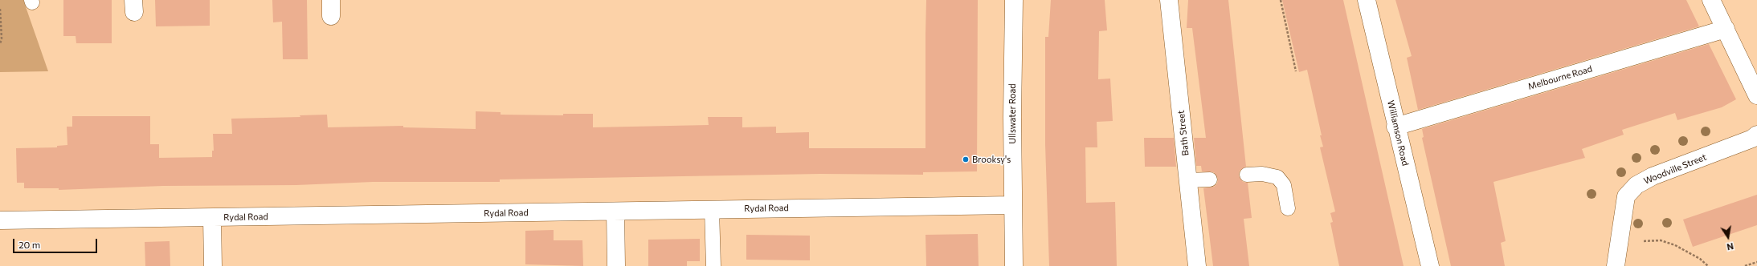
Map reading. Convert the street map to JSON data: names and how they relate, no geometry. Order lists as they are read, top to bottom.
{
  "streets": {
    "street": [
      "Melbourne Road",
      "Ullswater Road",
      "Bath Street",
      "Williamson Road",
      "Woodville Street",
      "Rydal Road"
    ]
  },
  "crossings": [
    ["Melbourne Road", "Williamson Road"],
    ["Ullswater Road", "Rydal Road"]
  ],
  "places": ["Brooksy's"],
  "scale_bar": "20 m",
  "north": "bottom"
}
